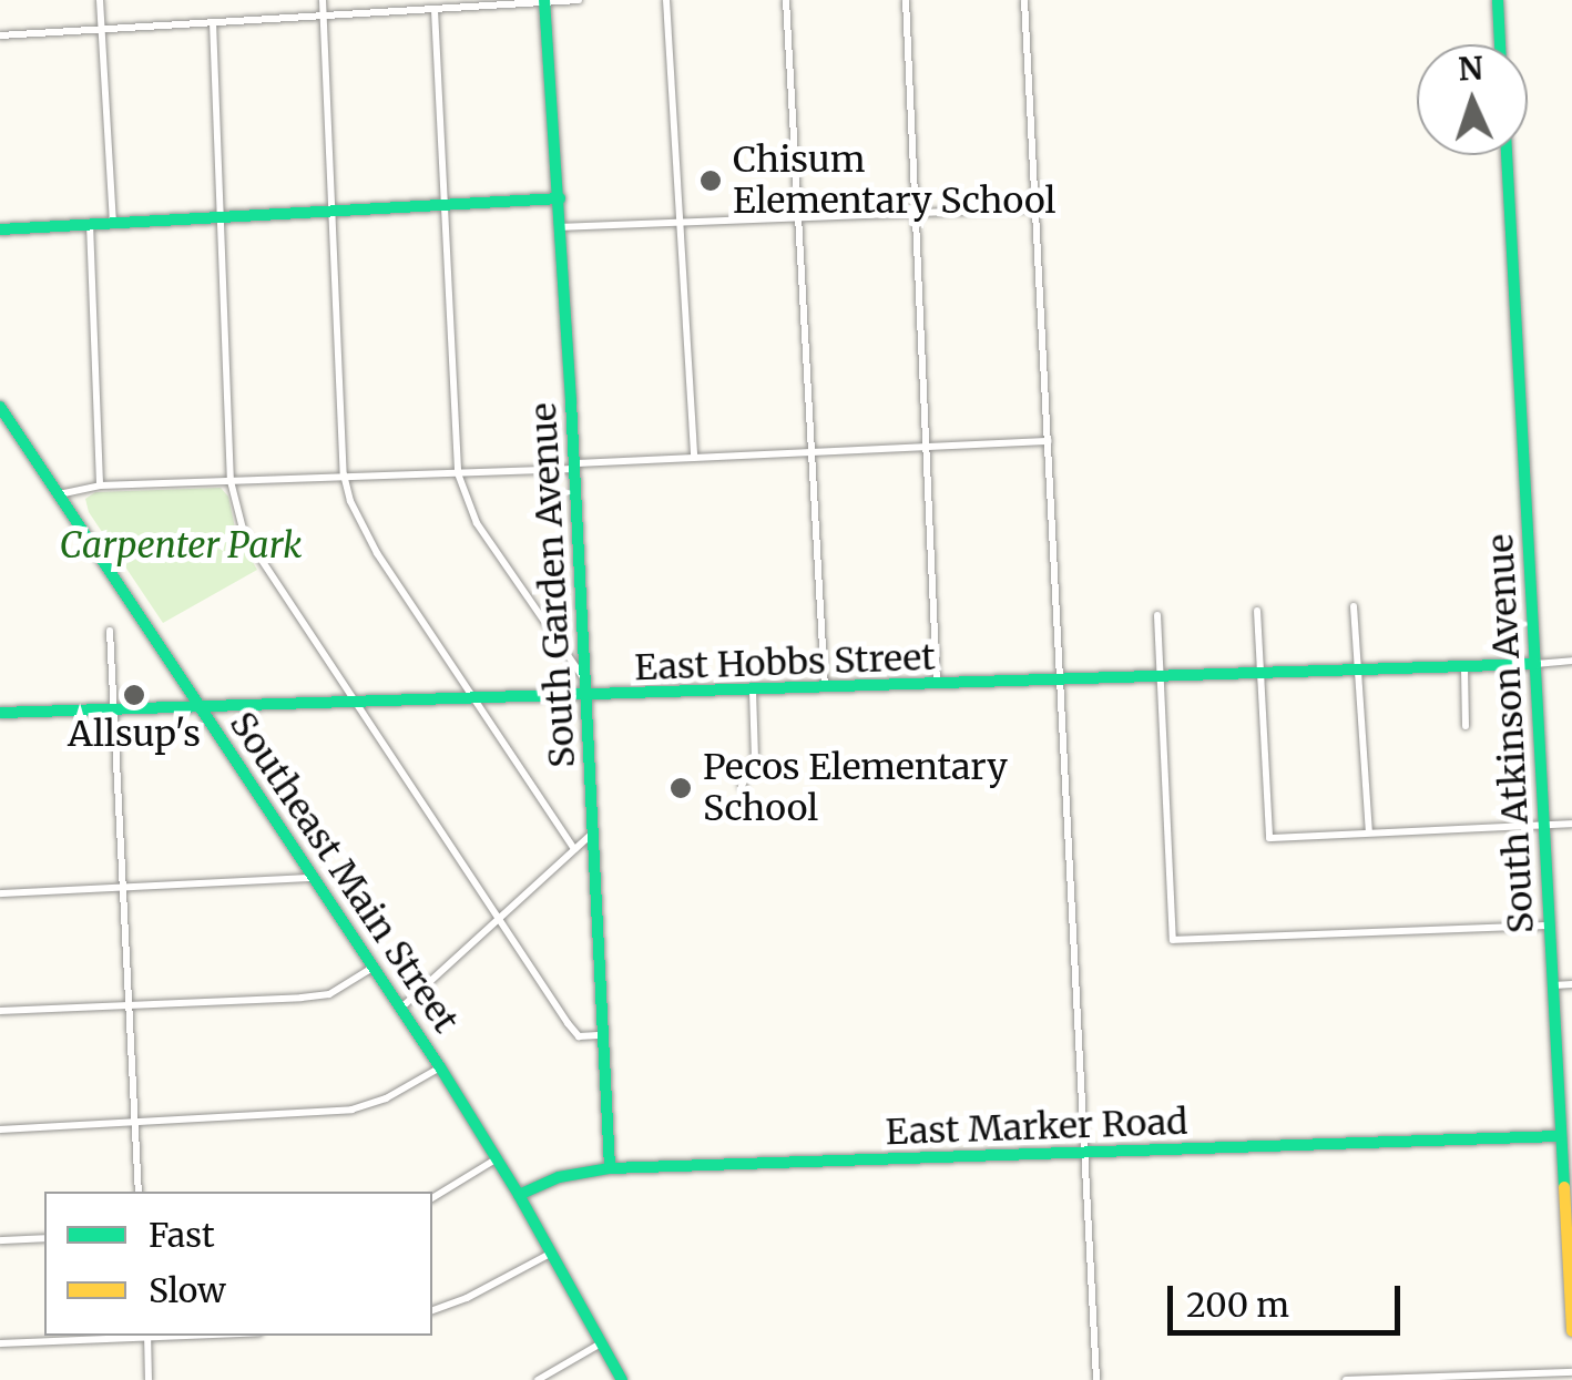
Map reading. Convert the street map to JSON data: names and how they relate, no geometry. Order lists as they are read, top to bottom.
{
  "streets": {
    "street": [
      "South Garden Avenue",
      "East Hobbs Street",
      "South Atkinson Avenue",
      "Southeast Main Street",
      "East Marker Road"
    ]
  },
  "crossings": [
    ["South Garden Avenue", "East Hobbs Street"],
    ["South Garden Avenue", "East Marker Road"],
    ["East Hobbs Street", "South Atkinson Avenue"],
    ["East Hobbs Street", "Southeast Main Street"],
    ["South Atkinson Avenue", "East Marker Road"],
    ["Southeast Main Street", "East Marker Road"]
  ],
  "parks": ["Carpenter Park"],
  "places": ["Chisum Elementary School", "Allsup's", "Pecos Elementary School"],
  "legend": ["Fast", "Slow"],
  "scale_bar": "200 m",
  "north": "top"
}
